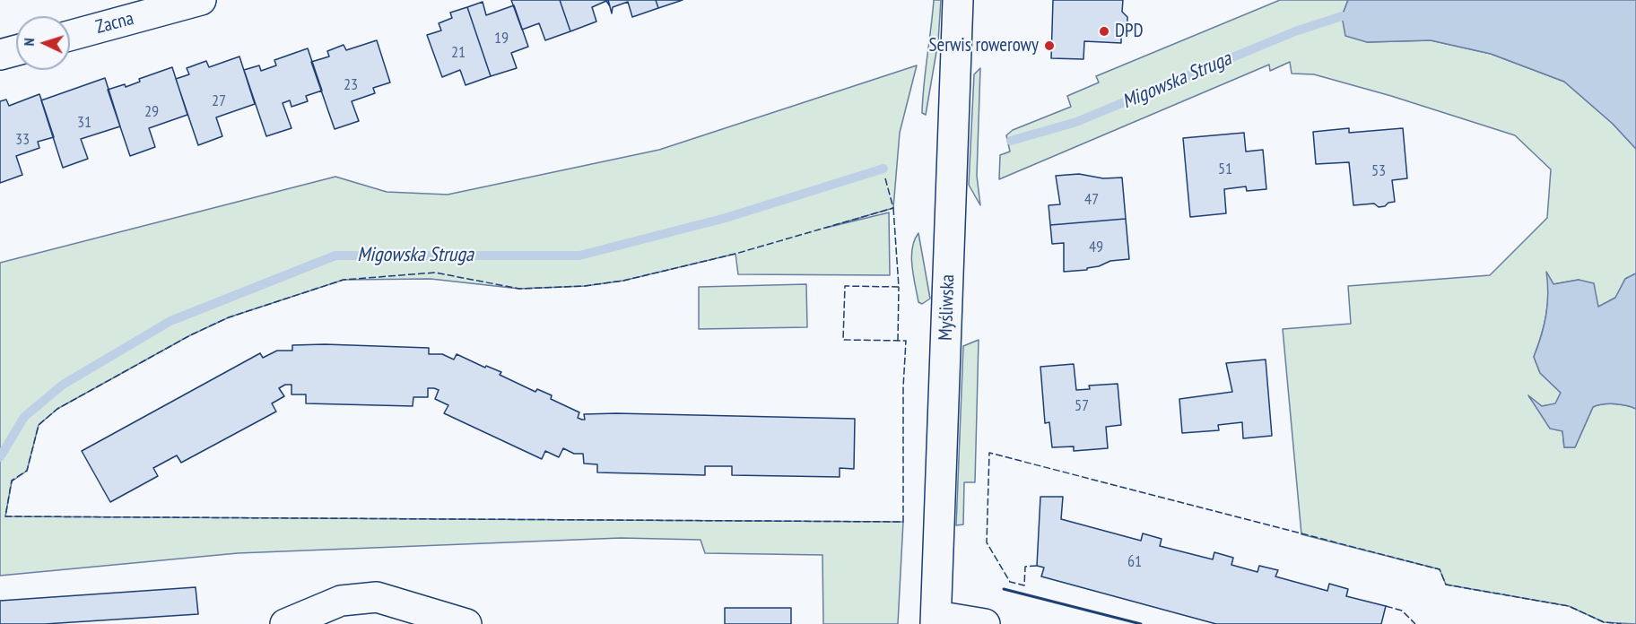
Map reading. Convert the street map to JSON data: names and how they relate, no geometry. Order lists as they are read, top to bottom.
{
  "streets": {
    "street": ["Zacna", "Myśliwska"]
  },
  "water": ["Migowska Struga"],
  "places": ["DPD", "Serwis rowerowy"],
  "house_numbers": [
    "19",
    "21",
    "23",
    "27",
    "29",
    "31",
    "33",
    "51",
    "53",
    "47",
    "49",
    "57",
    "61"
  ],
  "north": "left"
}
